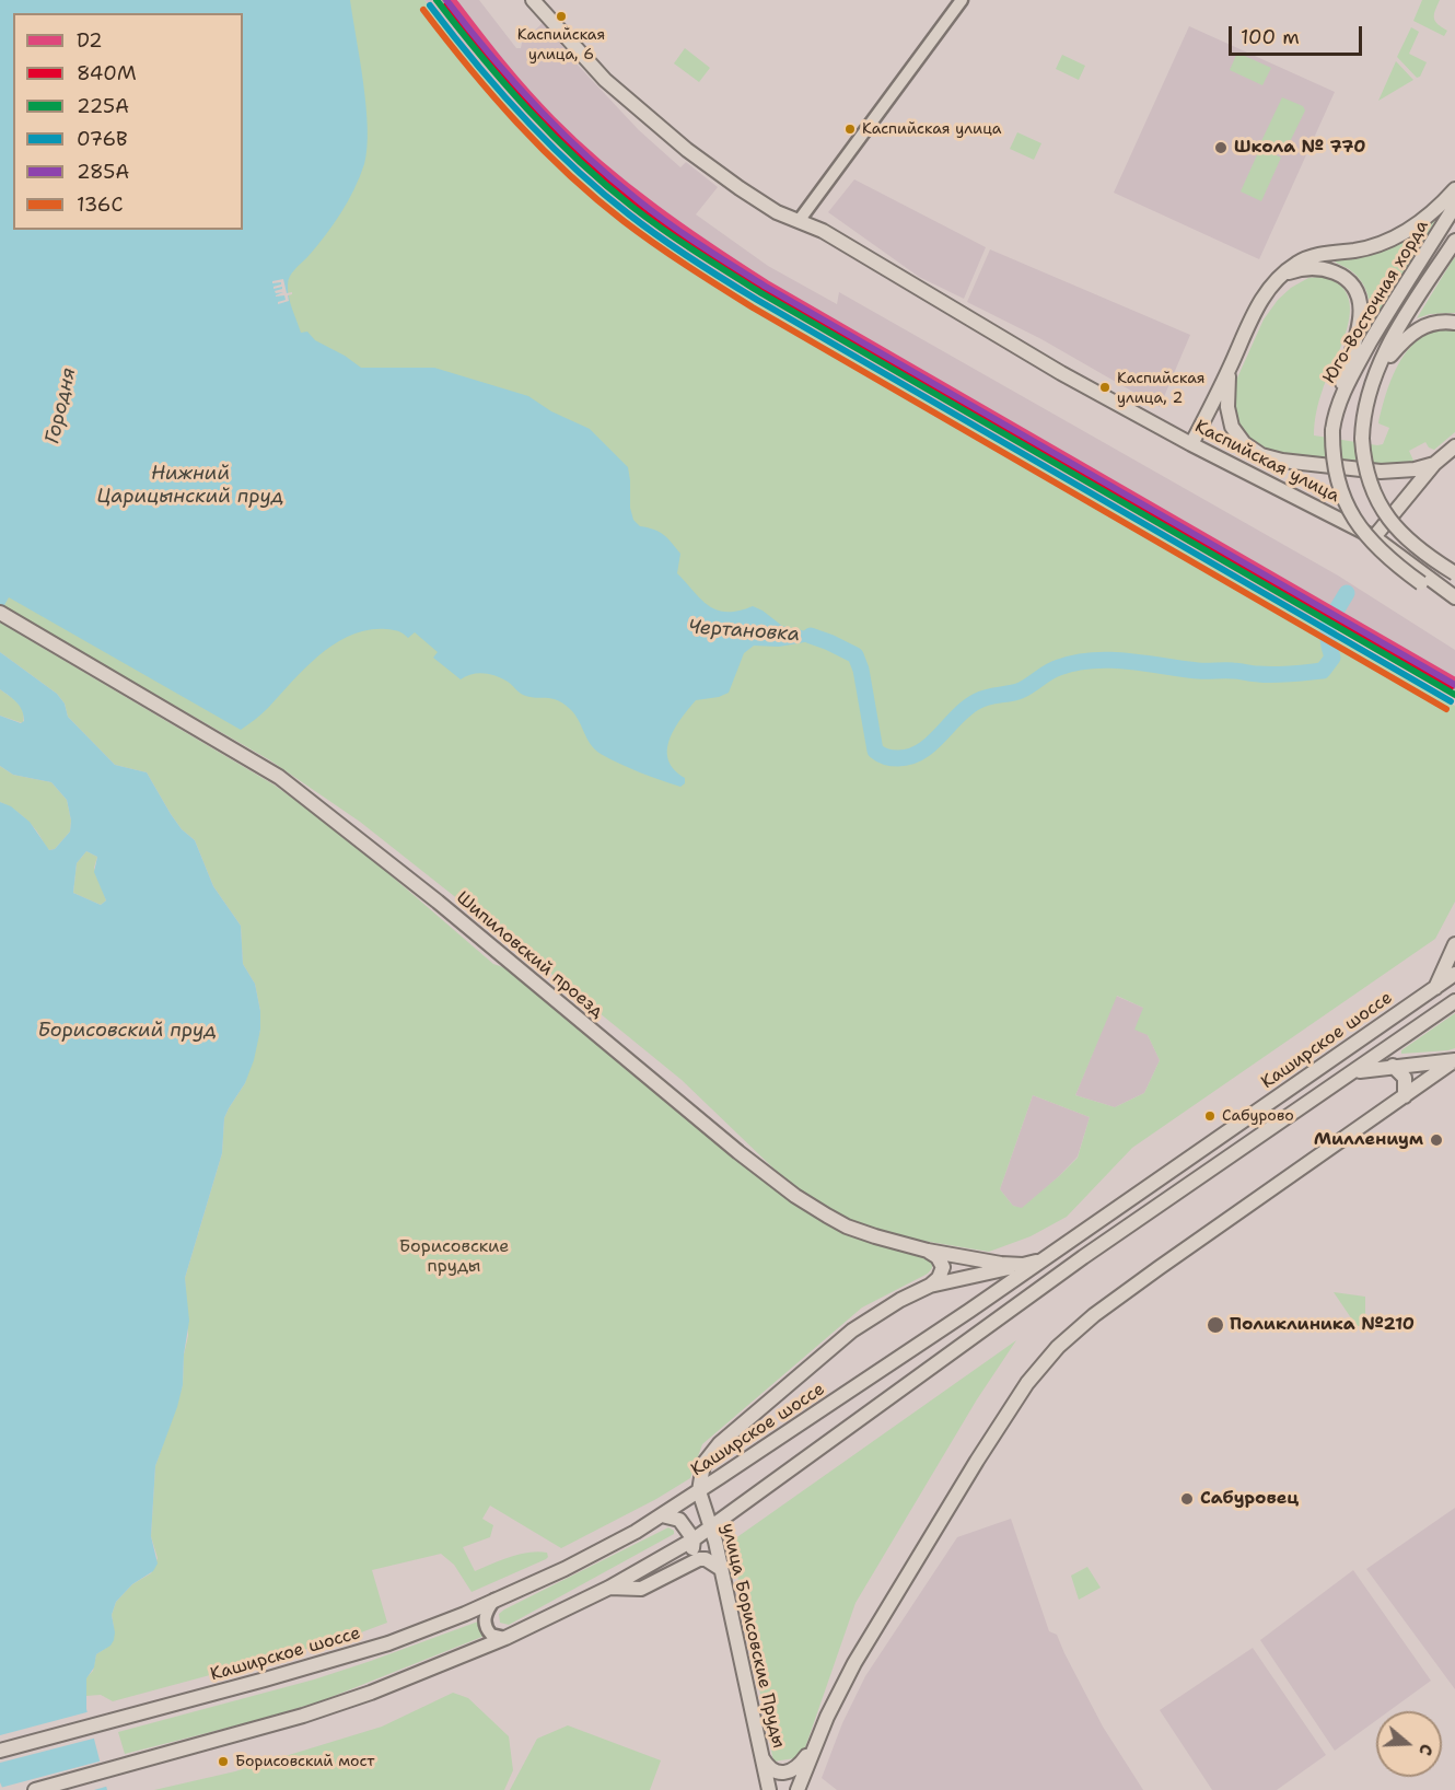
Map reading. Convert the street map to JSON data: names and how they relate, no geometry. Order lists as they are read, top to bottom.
{
  "streets": {
    "main road": [
      "Юго-Восточная хорда",
      "Каспийская улица",
      "Шипиловский проезд",
      "Каширское шоссе",
      "улица Борисовские Пруды"
    ]
  },
  "crossings": [
    ["Шипиловский проезд", "Каширское шоссе"],
    ["Каширское шоссе", "улица Борисовские Пруды"]
  ],
  "water": [
    "Городня",
    "Нижний Царицынский пруд",
    "Чертановка",
    "Борисовский пруд"
  ],
  "parks": ["Борисовские пруды"],
  "places": [
    "Каспийская улица, 6",
    "Каспийская улица",
    "Школа № 770",
    "Каспийская улица, 2",
    "Сабурово",
    "Миллениум",
    "Поликлиника №210",
    "Сабуровец",
    "Борисовский мост"
  ],
  "lines": [
    "transit line D2",
    "transit line 225А",
    "transit line 285А",
    "transit line 840М",
    "transit line 076В",
    "transit line 136С"
  ],
  "legend": [
    "D2",
    "840М",
    "225А",
    "076В",
    "285А",
    "136С"
  ],
  "scale_bar": "100 m",
  "north": "right"
}
